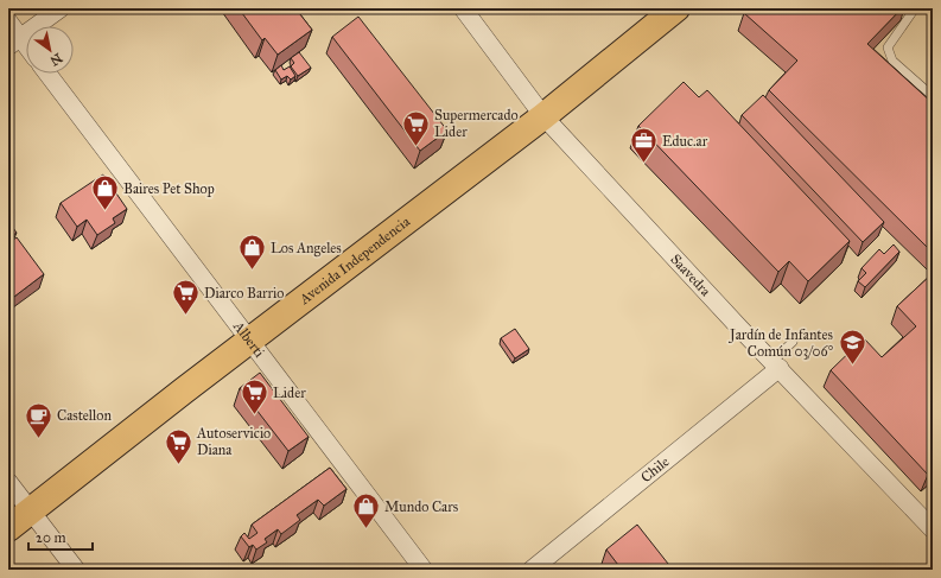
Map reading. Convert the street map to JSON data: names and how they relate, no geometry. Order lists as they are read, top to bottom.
{
  "streets": {
    "main road": ["Avenida Independencia"],
    "street": ["Saavedra", "Alberti", "Chile"]
  },
  "crossings": [
    ["Avenida Independencia", "Saavedra"],
    ["Avenida Independencia", "Alberti"],
    ["Saavedra", "Chile"]
  ],
  "places": {
    "supermarket": [
      "Supermercado Lider",
      "Diarco Barrio",
      "Lider",
      "Autoservicio Diana"
    ],
    "office": ["Educ.ar"],
    "shop": ["Baires Pet Shop", "Los Angeles", "Mundo Cars"],
    "school or university": ["Jardín de Infantes Común 03/06°"],
    "cafe": ["Castellon"]
  },
  "scale_bar": "20 m",
  "north": "bottom right"
}
